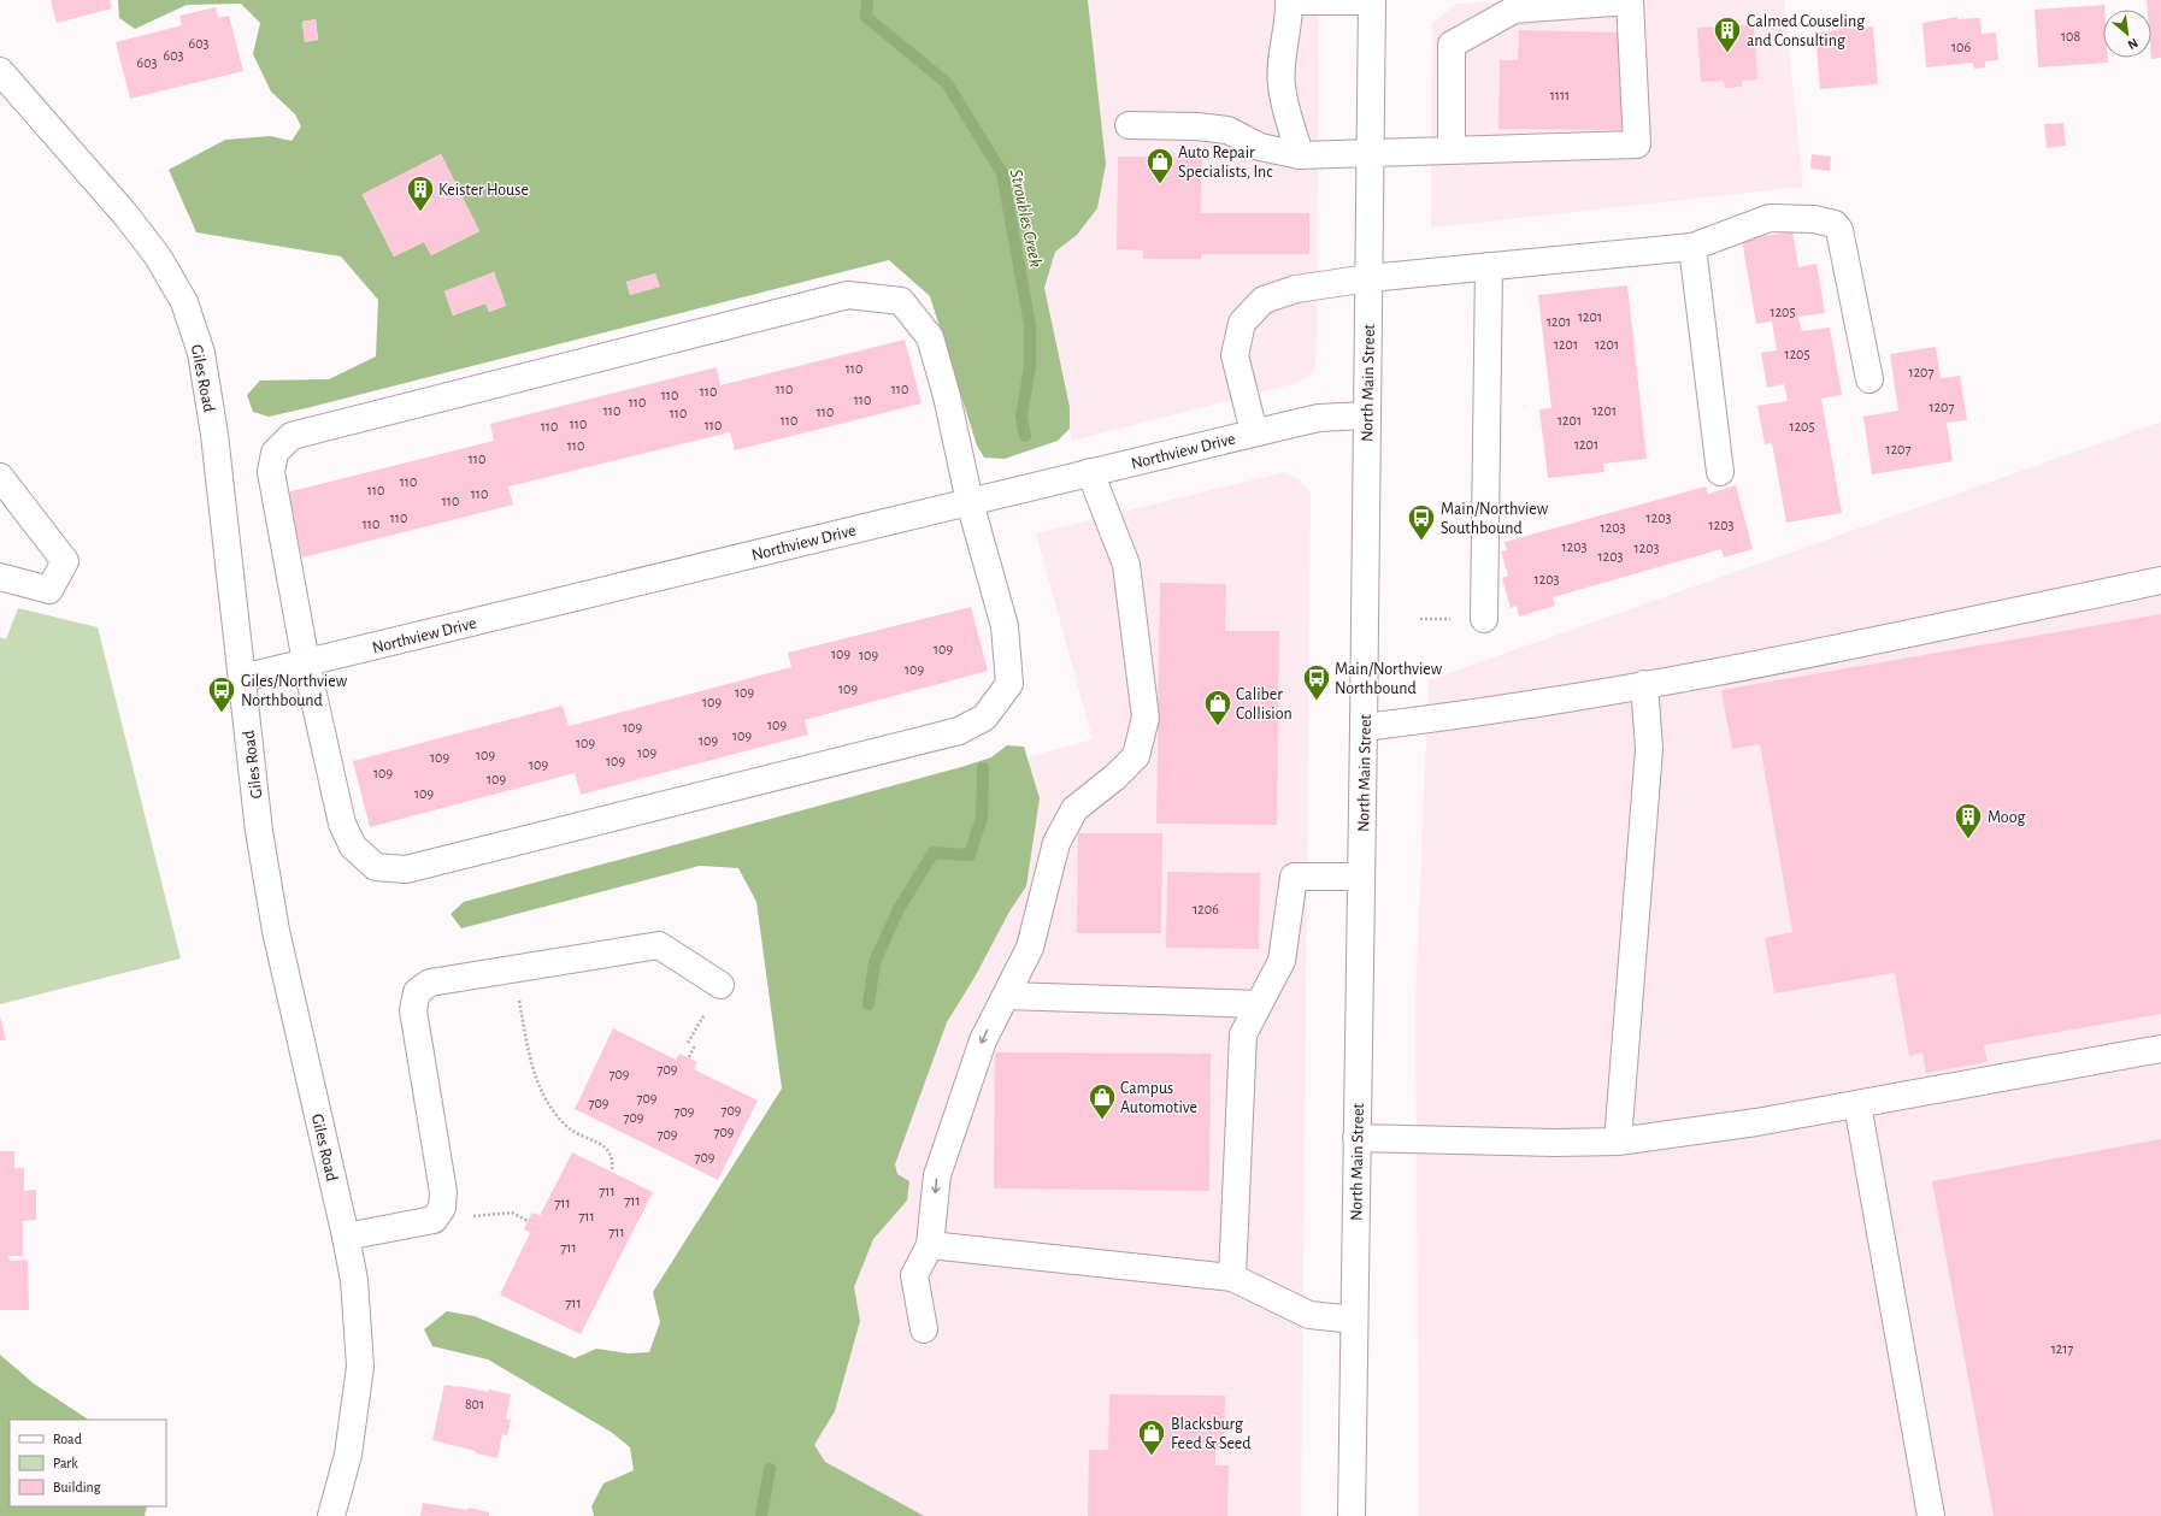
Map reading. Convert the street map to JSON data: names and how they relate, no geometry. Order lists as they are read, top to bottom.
{
  "streets": {
    "street": ["Giles Road", "North Main Street", "Northview Drive"]
  },
  "crossings": [
    ["Giles Road", "Northview Drive"],
    ["North Main Street", "Northview Drive"]
  ],
  "water": ["Stroubles Creek"],
  "places": {
    "building": ["Calmed Couseling and Consulting", "Keister House", "Moog"],
    "shop": [
      "Auto Repair Specialists, Inc",
      "Caliber Collision",
      "Campus Automotive",
      "Blacksburg Feed & Seed"
    ],
    "bus stop": ["Main/Northview Southbound", "Main/Northview Northbound", "Giles/Northview Northbound"]
  },
  "house_numbers": [
    "108",
    "603",
    "106",
    "603",
    "603",
    "1111",
    "1205",
    "1201",
    "1201",
    "1201",
    "1201",
    "1205",
    "110",
    "1207",
    "110",
    "110",
    "110",
    "110",
    "110",
    "110",
    "1207",
    "110",
    "1201",
    "110",
    "110",
    "110",
    "1201",
    "110",
    "110",
    "110",
    "1205",
    "1201",
    "110",
    "1207",
    "110",
    "110",
    "110",
    "110",
    "110",
    "110",
    "1203",
    "110",
    "1203",
    "1203",
    "1203",
    "1203",
    "1203",
    "1203",
    "109",
    "109",
    "109",
    "109",
    "109",
    "109",
    "109",
    "109",
    "109",
    "109",
    "109",
    "109",
    "109",
    "109",
    "109",
    "109",
    "109",
    "109",
    "109",
    "109",
    "1206",
    "709",
    "709",
    "709",
    "709",
    "709",
    "709",
    "709",
    "709",
    "709",
    "709",
    "711",
    "711",
    "711",
    "711",
    "711",
    "711",
    "711",
    "1217",
    "801"
  ],
  "legend": ["Road", "Park", "Building"],
  "north": "bottom right"
}
